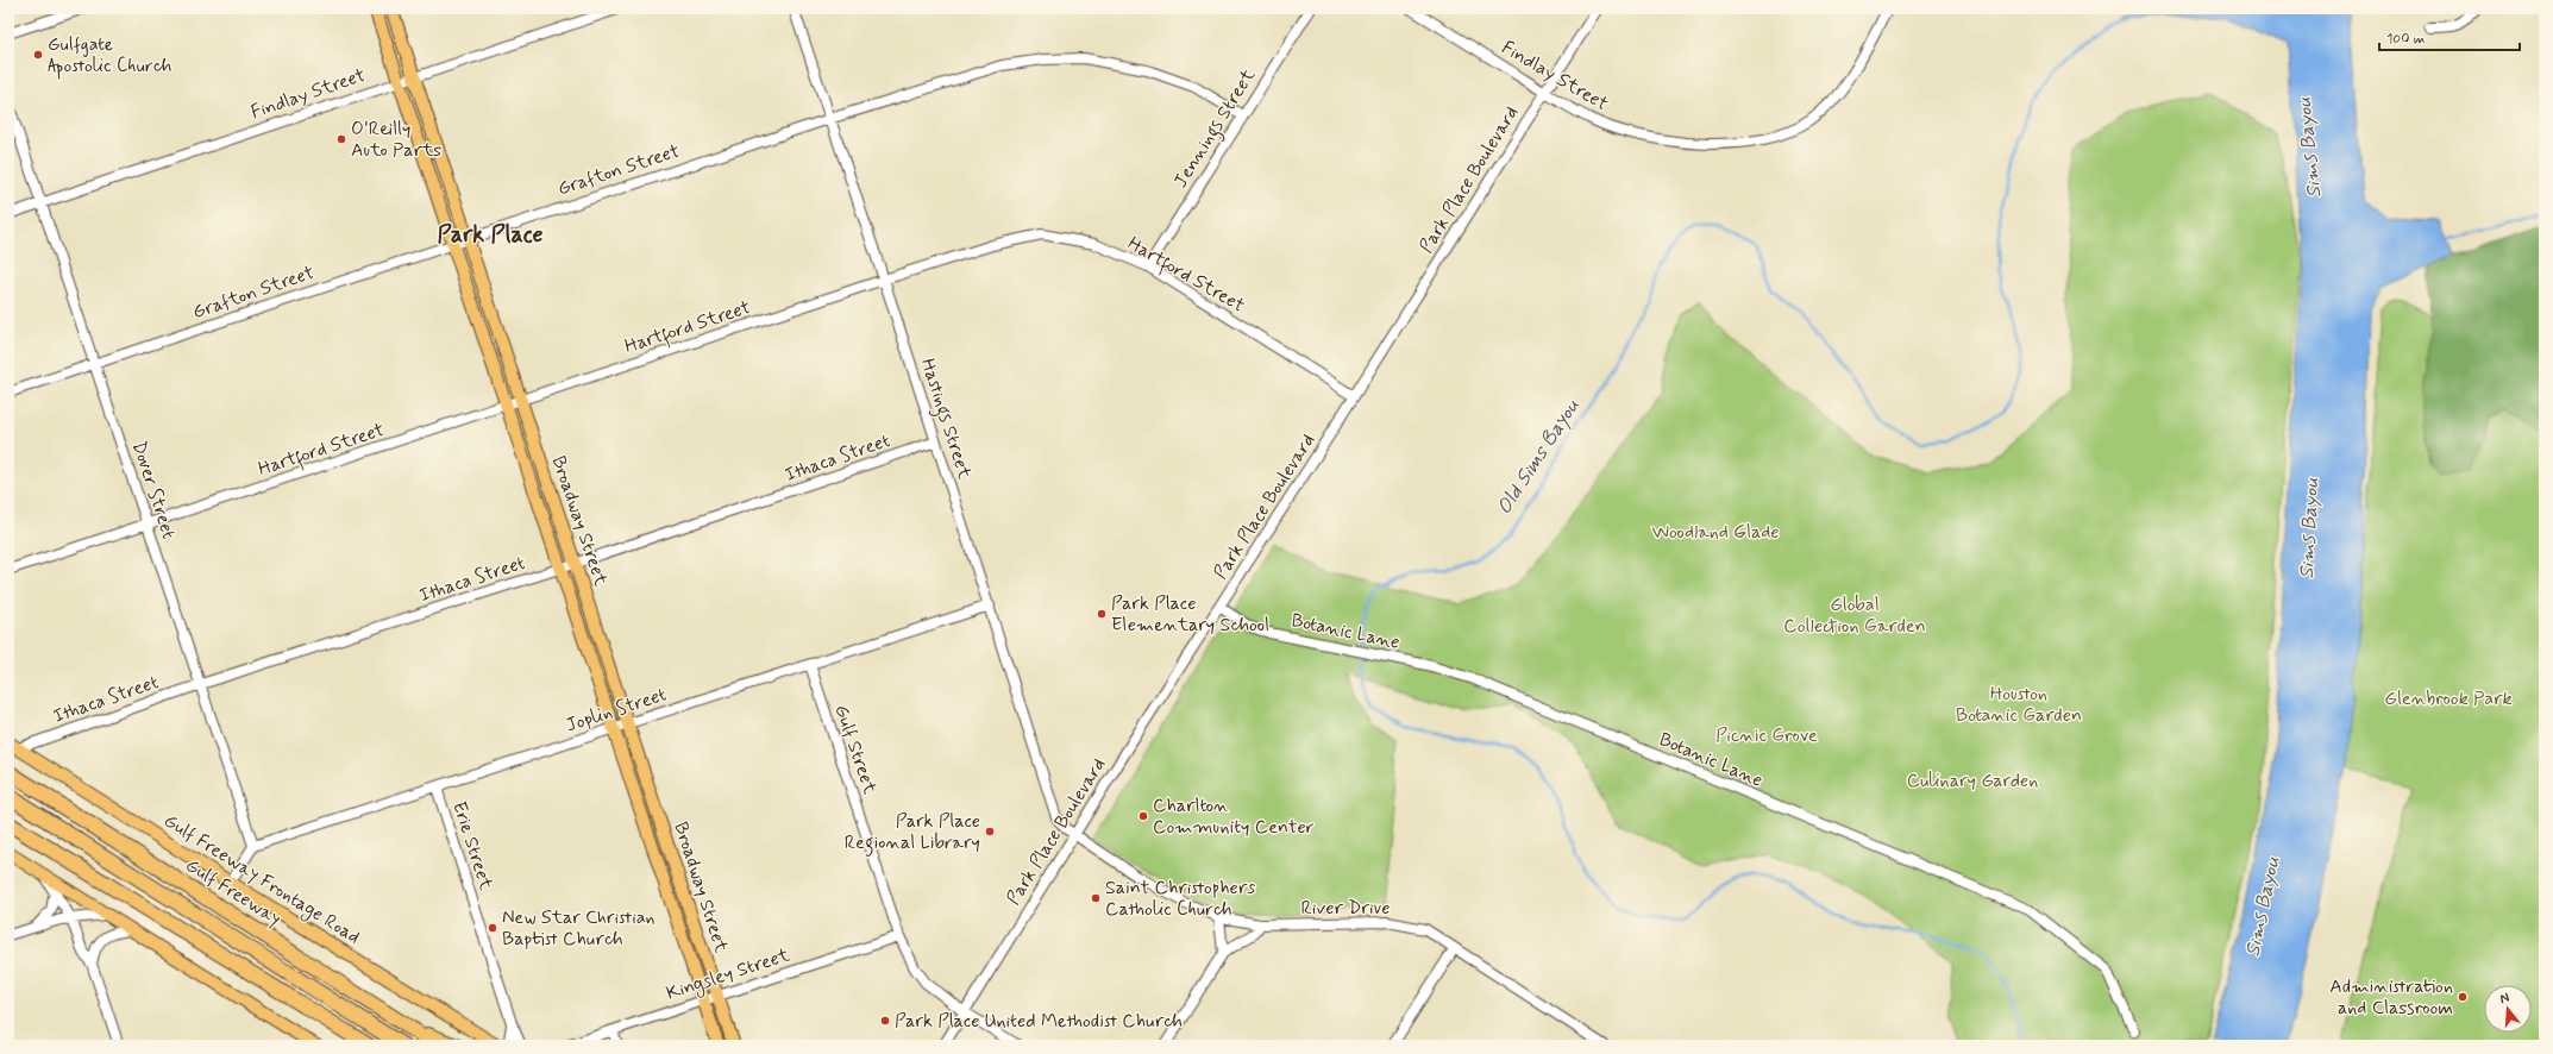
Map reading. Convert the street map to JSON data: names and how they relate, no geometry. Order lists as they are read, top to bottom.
{
  "streets": {
    "highway": ["Gulf Freeway"],
    "main road": ["Broadway Street", "Gulf Freeway Frontage Road"],
    "street": [
      "Findlay Street",
      "Jennings Street",
      "Grafton Street",
      "Park Place Boulevard",
      "Hartford Street",
      "Hastings Street",
      "Ithaca Street",
      "Dover Street",
      "Botanic Lane",
      "Joplin Street",
      "Gulf Street",
      "Erie Street",
      "River Drive",
      "Kingsley Street"
    ]
  },
  "crossings": [
    ["Findlay Street", "Park Place Boulevard"],
    ["Findlay Street", "Dover Street"],
    ["Findlay Street", "Broadway Street"],
    ["Jennings Street", "Grafton Street"],
    ["Jennings Street", "Hartford Street"],
    ["Grafton Street", "Hastings Street"],
    ["Grafton Street", "Dover Street"],
    ["Grafton Street", "Broadway Street"],
    ["Park Place Boulevard", "Hartford Street"],
    ["Park Place Boulevard", "Hastings Street"],
    ["Park Place Boulevard", "Botanic Lane"],
    ["Park Place Boulevard", "Gulf Street"],
    ["Park Place Boulevard", "River Drive"],
    ["Hartford Street", "Hastings Street"],
    ["Hartford Street", "Dover Street"],
    ["Hartford Street", "Broadway Street"],
    ["Hastings Street", "Ithaca Street"],
    ["Hastings Street", "Joplin Street"],
    ["Hastings Street", "River Drive"],
    ["Ithaca Street", "Dover Street"],
    ["Ithaca Street", "Broadway Street"],
    ["Ithaca Street", "Gulf Freeway Frontage Road"],
    ["Dover Street", "Joplin Street"],
    ["Broadway Street", "Joplin Street"],
    ["Broadway Street", "Kingsley Street"],
    ["Joplin Street", "Gulf Street"],
    ["Joplin Street", "Erie Street"],
    ["Gulf Street", "Kingsley Street"]
  ],
  "districts": ["Park Place"],
  "water": ["Sims Bayou", "Old Sims Bayou"],
  "parks": [
    "Woodland Glade",
    "Global Collection Garden",
    "Houston Botanic Garden",
    "Glenbrook Park",
    "Picnic Grove",
    "Culinary Garden"
  ],
  "places": [
    "Gulfgate Apostolic Church",
    "O'Reilly Auto Parts",
    "Park Place Elementary School",
    "Charlton Community Center",
    "Park Place Regional Library",
    "Saint Christophers Catholic Church",
    "New Star Christian Baptist Church",
    "Administration and Classroom",
    "Park Place United Methodist Church"
  ],
  "scale_bar": "100 m",
  "north": "top"
}
